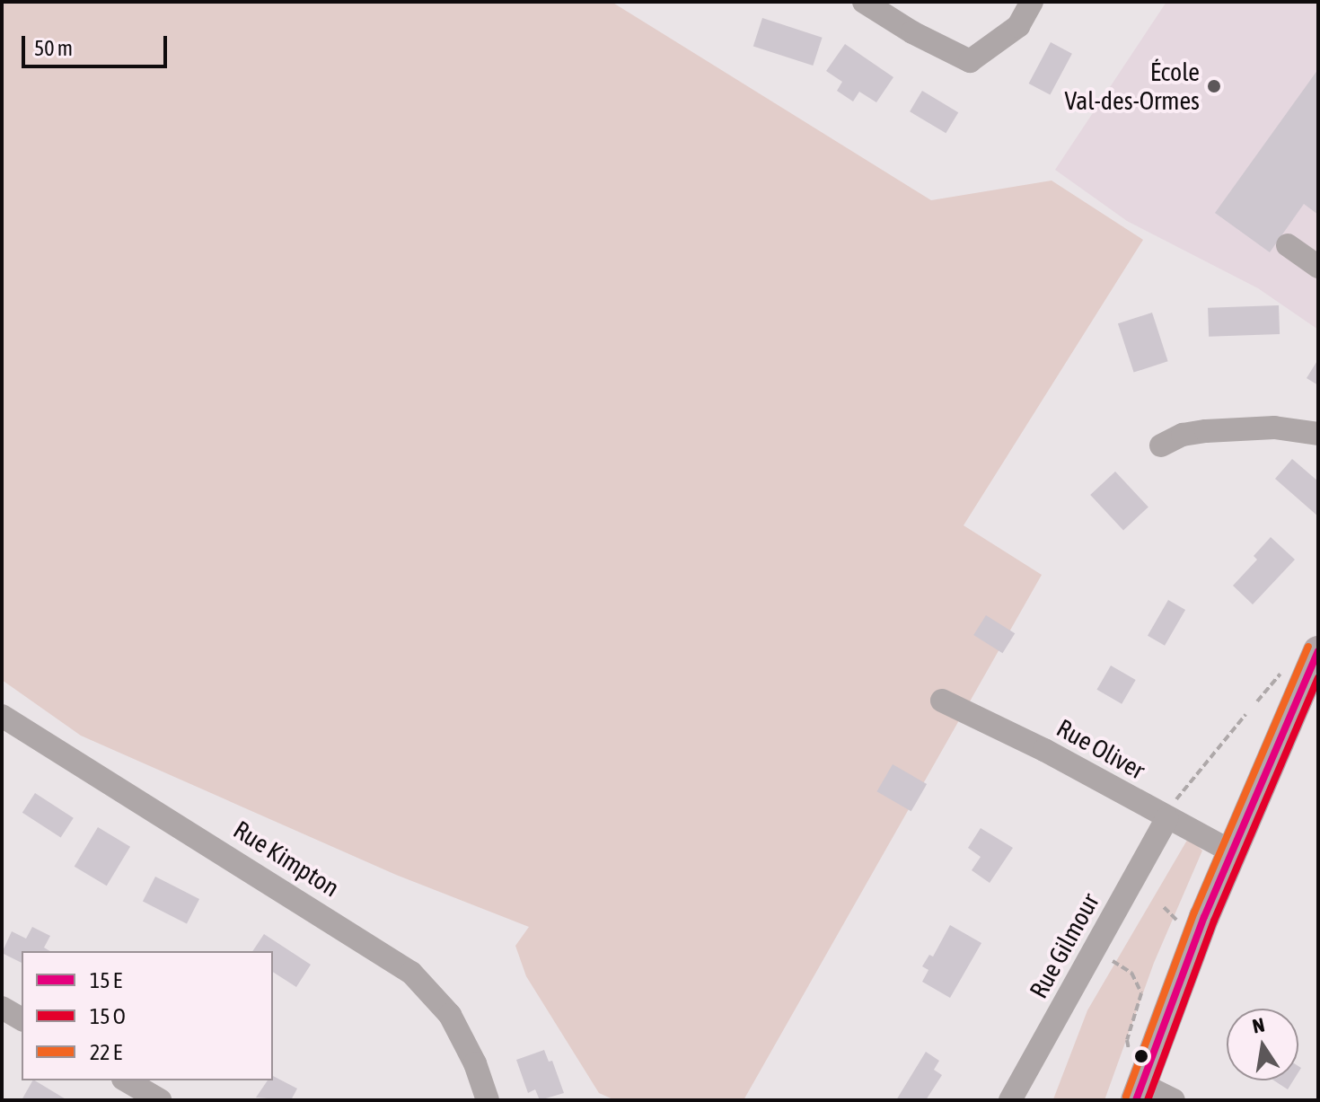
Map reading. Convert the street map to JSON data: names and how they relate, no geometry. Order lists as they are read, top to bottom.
{
  "streets": {
    "street": ["Rue Oliver", "Rue Kimpton", "Rue Gilmour"]
  },
  "crossings": [
    ["Rue Oliver", "Rue Gilmour"]
  ],
  "places": ["École Val-des-Ormes"],
  "legend": ["15 E", "15 O", "22 E"],
  "scale_bar": "50 m",
  "north": "top"
}
